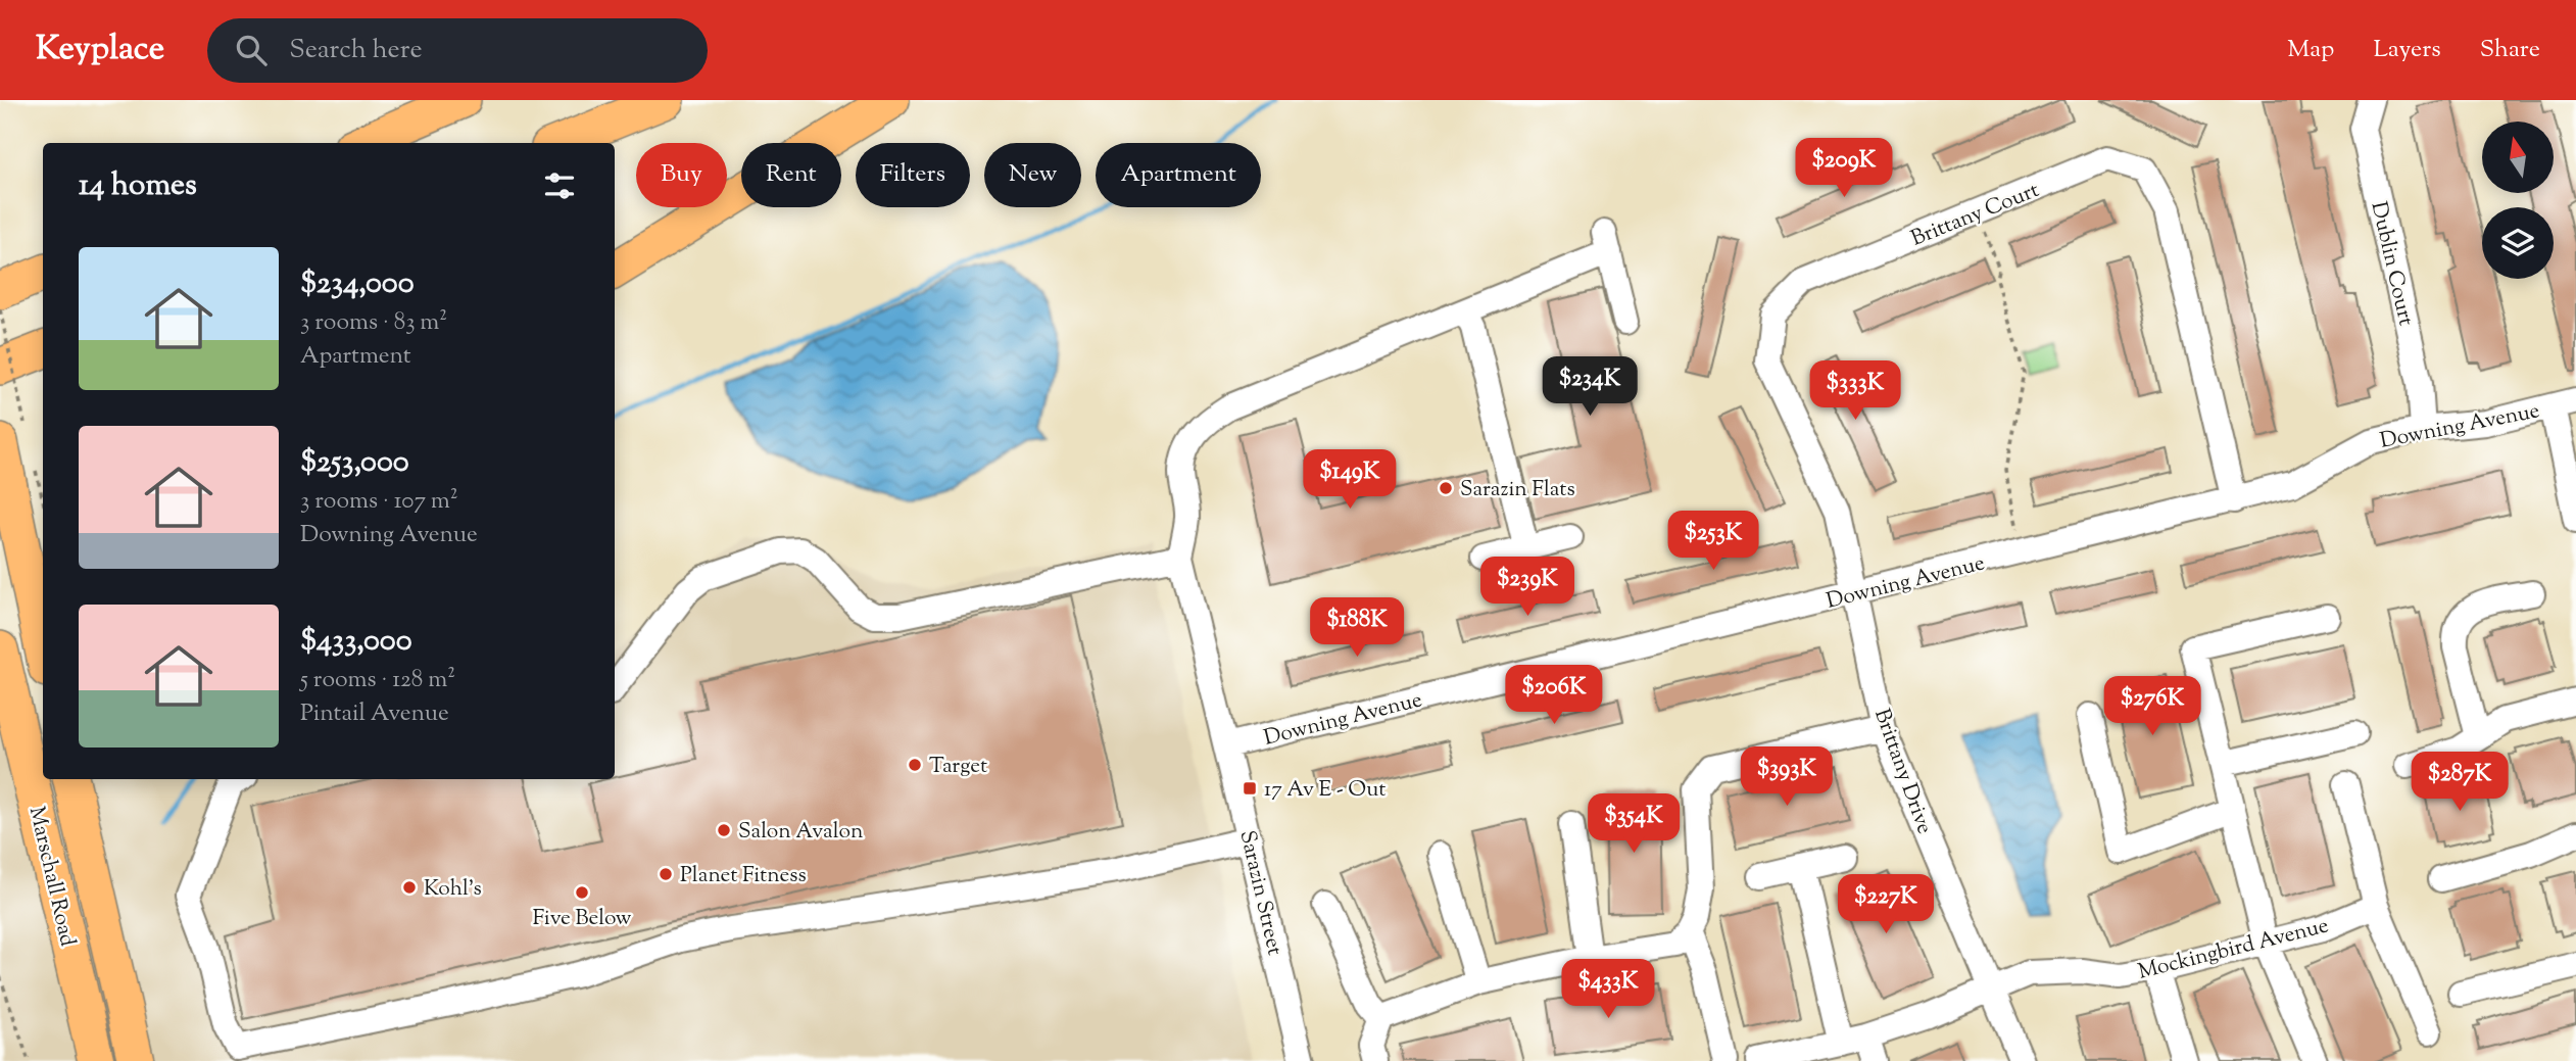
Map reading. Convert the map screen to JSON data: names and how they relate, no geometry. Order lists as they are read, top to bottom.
{
  "streets": {
    "highway": ["Marschall Road"],
    "street": [
      "Brittany Court",
      "Dublin Court",
      "Downing Avenue",
      "Brittany Drive",
      "Sarazin Street",
      "Mockingbird Avenue"
    ]
  },
  "crossings": [
    ["Brittany Court", "Downing Avenue"],
    ["Brittany Court", "Brittany Drive"],
    ["Dublin Court", "Downing Avenue"],
    ["Downing Avenue", "Brittany Drive"],
    ["Downing Avenue", "Sarazin Street"],
    ["Brittany Drive", "Mockingbird Avenue"]
  ],
  "places": {
    "other": [
      "Sarazin Flats",
      "Target",
      "Salon Avalon",
      "Planet Fitness",
      "Kohl's",
      "Five Below"
    ],
    "transit": ["17 Av E - Out"]
  },
  "north": "top",
  "page": {
    "header": "Keyplace",
    "search": "Search here",
    "nav": ["Map", "Layers", "Share"],
    "price": [
      "$209K",
      "$234K",
      "$333K",
      "$149K",
      "$253K",
      "$239K",
      "$188K",
      "$206K",
      "$276K",
      "$393K",
      "$287K",
      "$354K",
      "$227K",
      "$433K"
    ],
    "chip": [
      "Buy",
      "Rent",
      "Filters",
      "New",
      "Apartment"
    ],
    "heading": "14 homes",
    "list": [
      {
        "name": "$234,000",
        "note": "3 rooms · 83 m² · Apartment"
      },
      {
        "name": "$253,000",
        "note": "3 rooms · 107 m² · Downing Avenue"
      },
      {
        "name": "$433,000",
        "note": "5 rooms · 128 m² · Pintail Avenue"
      }
    ]
  }
}
